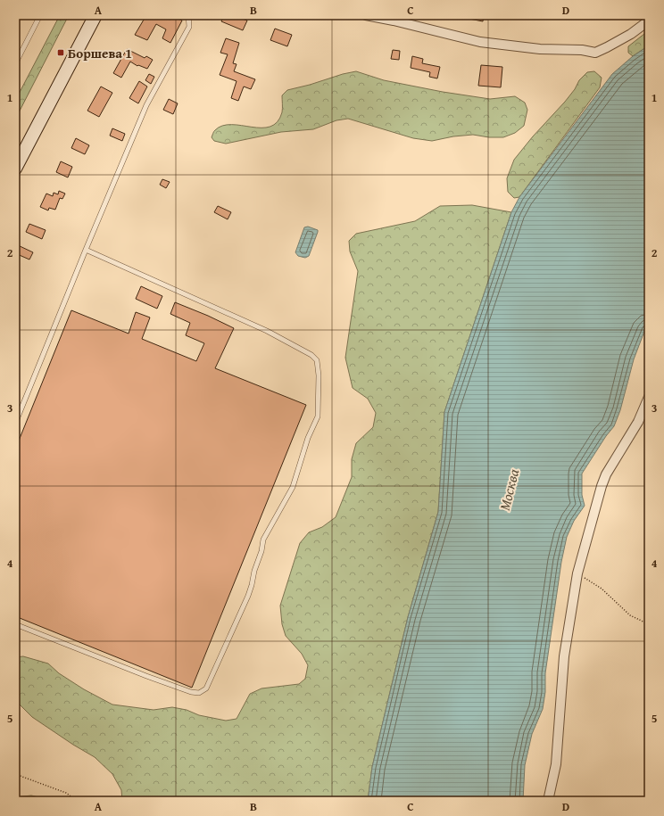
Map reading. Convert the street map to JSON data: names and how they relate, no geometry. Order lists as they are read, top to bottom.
{
  "water": ["Москва"],
  "places": {
    "transit": ["Боршева 1"]
  },
  "grid": {
    "columns": [
      "A",
      "B",
      "C",
      "D"
    ],
    "rows": [
      "1",
      "2",
      "3",
      "4",
      "5"
    ]
  }
}
